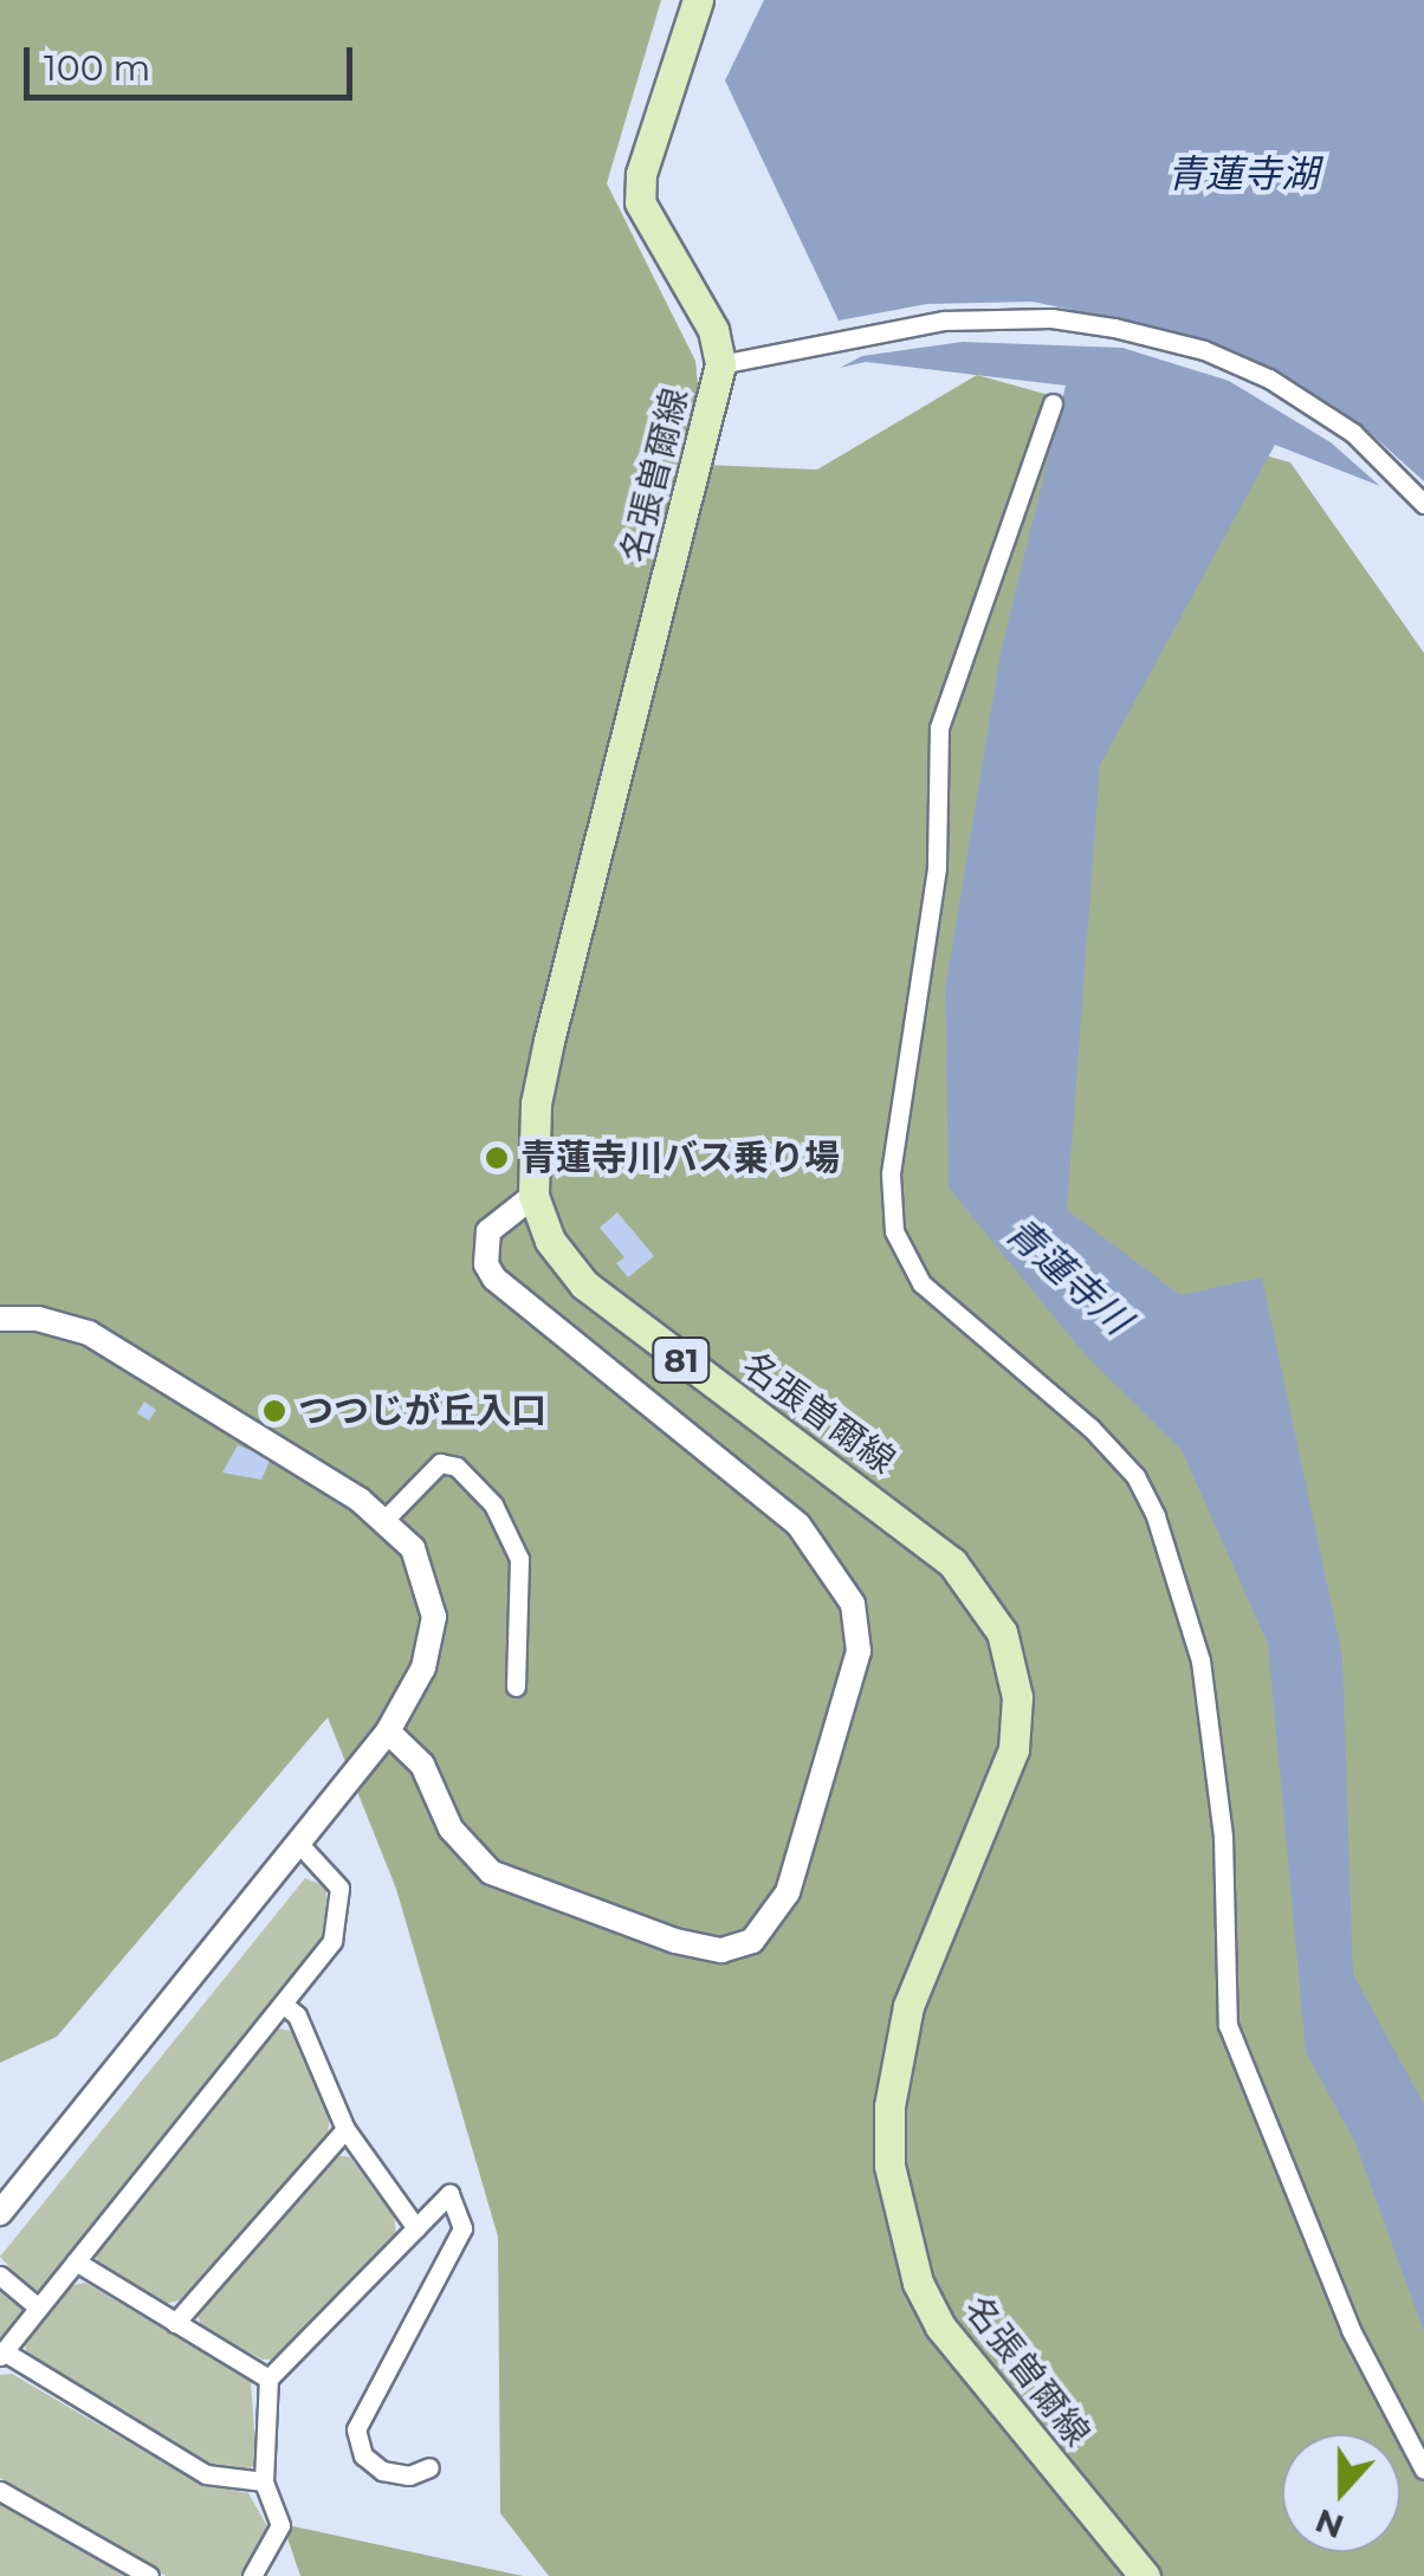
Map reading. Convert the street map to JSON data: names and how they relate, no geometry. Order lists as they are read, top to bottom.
{
  "streets": {
    "main road": ["名張曽爾線", "81"]
  },
  "water": ["青蓮寺湖", "青蓮寺川"],
  "places": ["青蓮寺川バス乗り場", "つつじが丘入口"],
  "scale_bar": "100 m",
  "north": "bottom"
}
